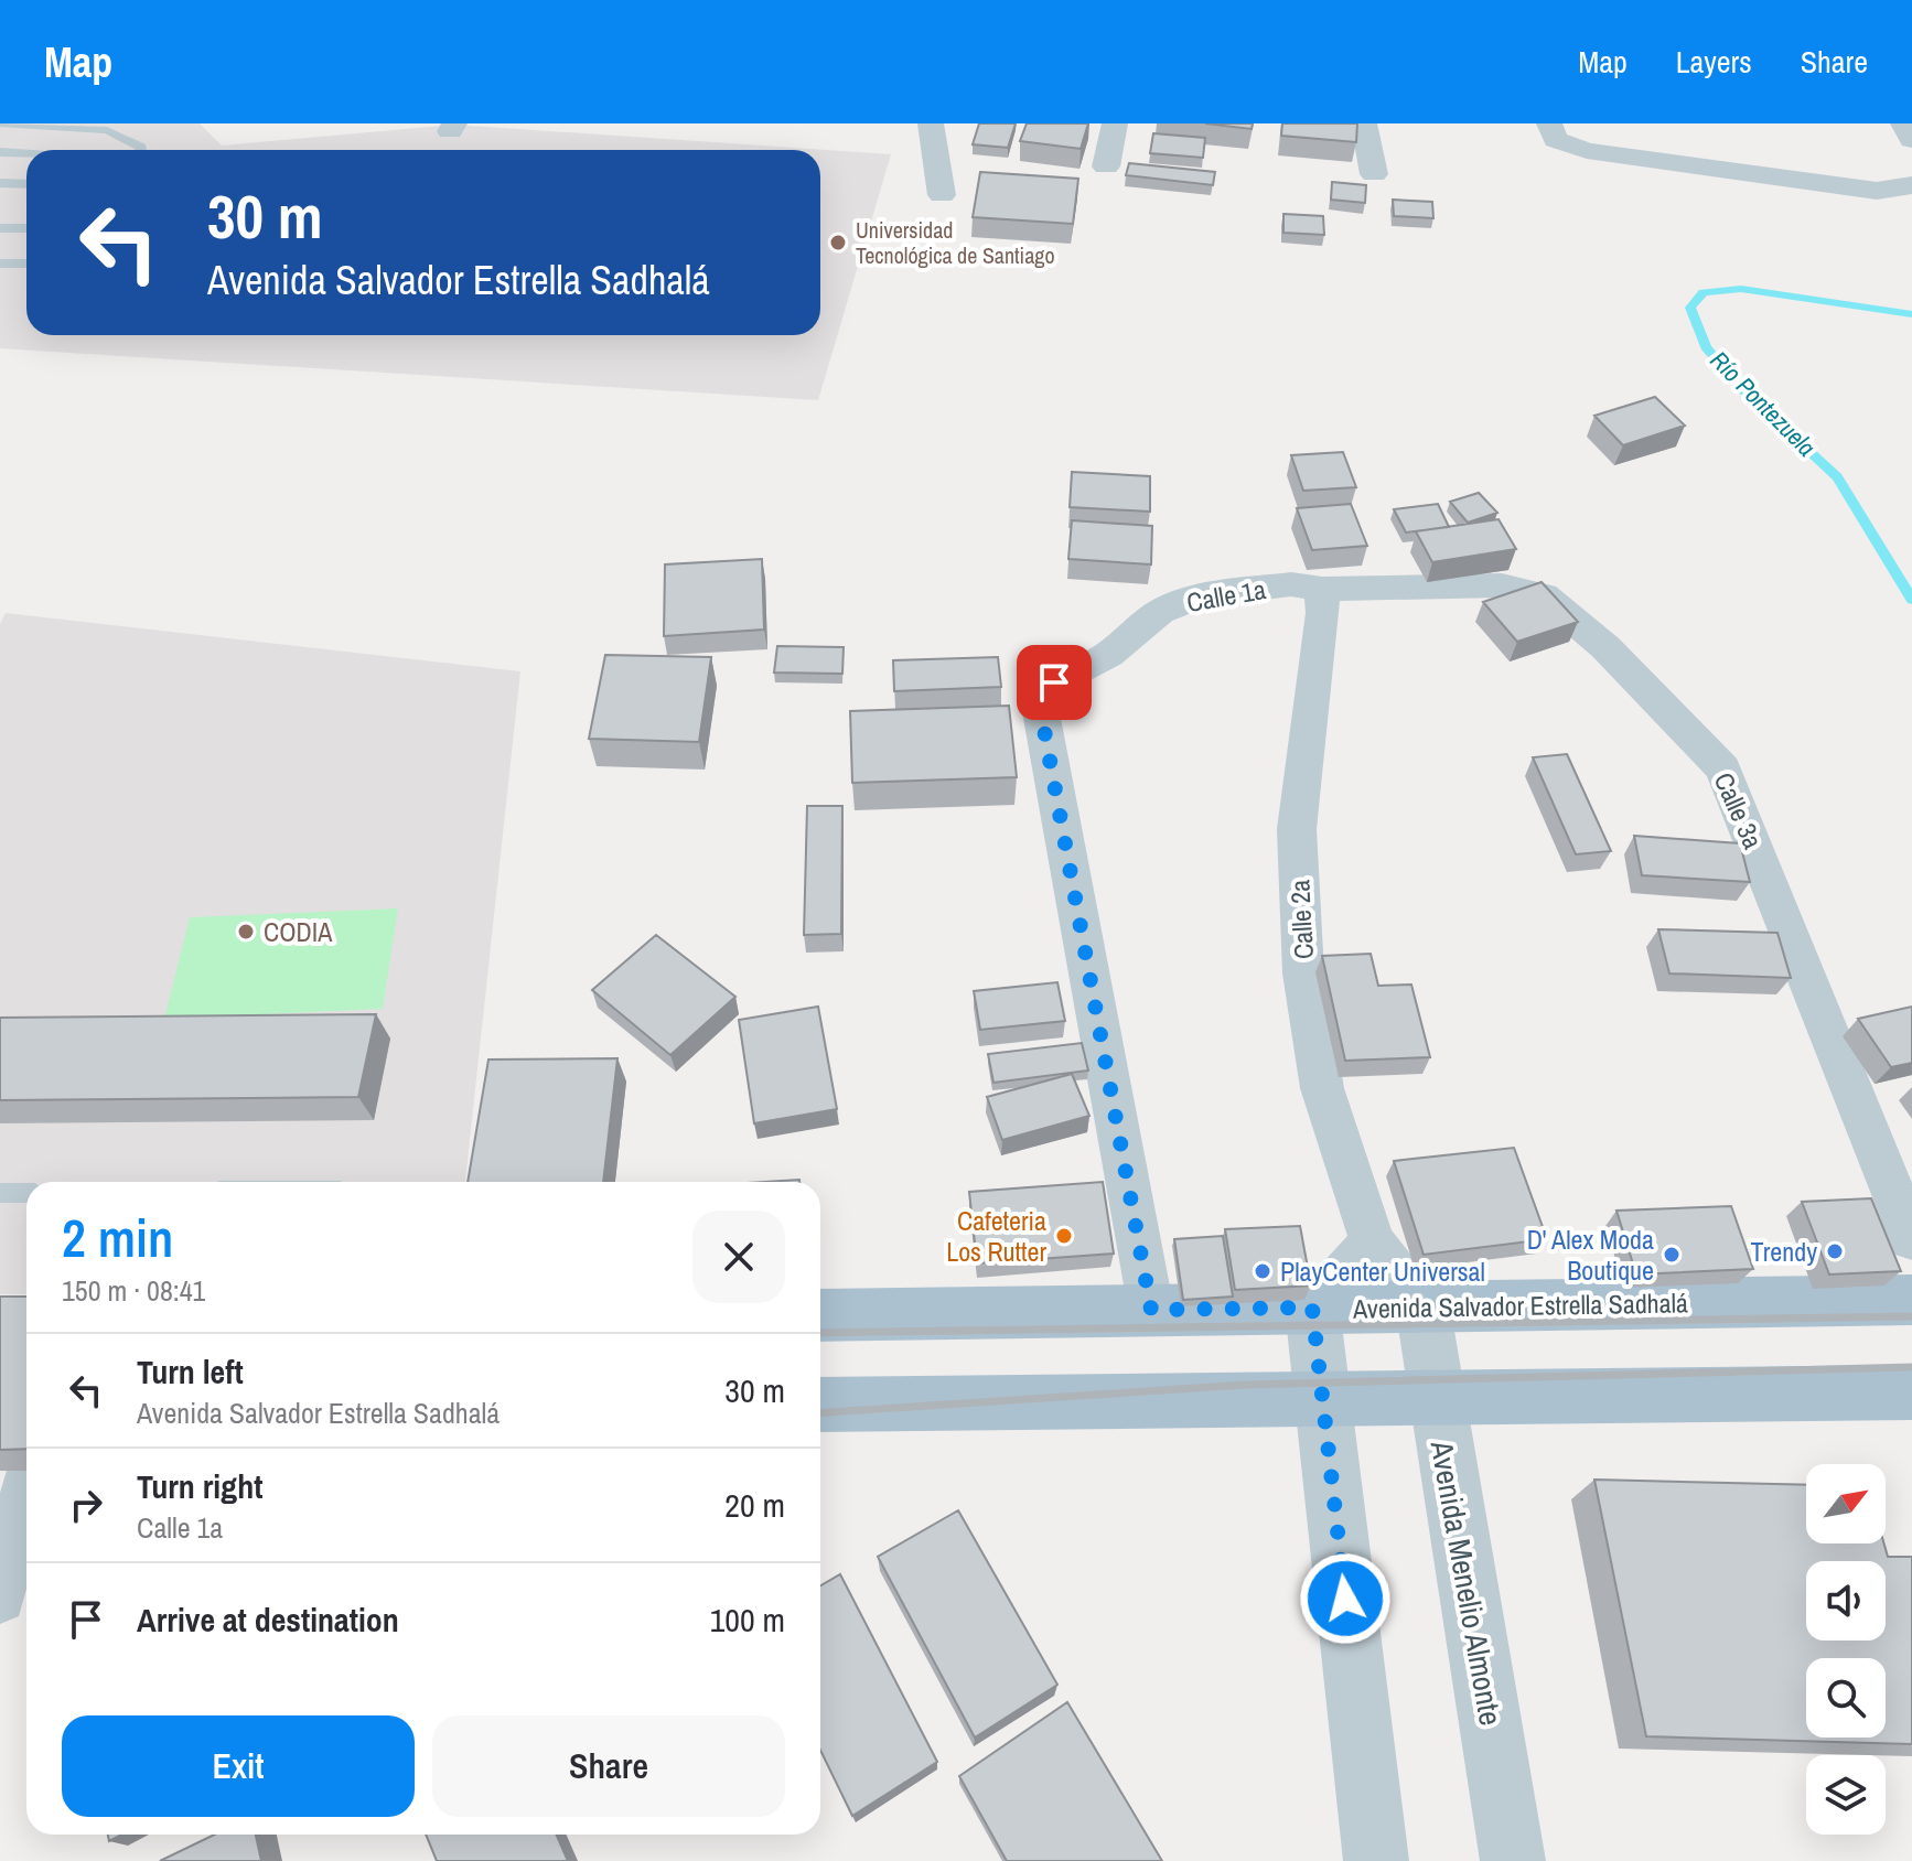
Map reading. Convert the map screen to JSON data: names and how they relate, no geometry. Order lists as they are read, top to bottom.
{
  "streets": {
    "main road": ["Avenida Salvador Estrella Sadhalá"],
    "street": [
      "Calle 1a",
      "Calle 3a",
      "Calle 2a",
      "Avenida Menelio Almonte"
    ]
  },
  "crossings": [
    ["Calle 1a", "Calle 3a"],
    ["Calle 1a", "Calle 2a"],
    ["Calle 1a", "Avenida Salvador Estrella Sadhalá"],
    ["Calle 3a", "Calle 2a"],
    ["Calle 2a", "Avenida Salvador Estrella Sadhalá"],
    ["Calle 2a", "Avenida Menelio Almonte"],
    ["Avenida Salvador Estrella Sadhalá", "Avenida Menelio Almonte"]
  ],
  "water": ["Río Pontezuela"],
  "places": [
    "Universidad Tecnológica de Santiago",
    "CODIA",
    "Cafeteria Los Rutter",
    "Trendy",
    "D' Alex Moda Boutique",
    "PlayCenter Universal"
  ],
  "north": "top right",
  "page": {
    "header": "Map",
    "nav": ["Map", "Layers", "Share"],
    "turn": ["30 m", "Avenida Salvador Estrella Sadhalá"],
    "heading": ["2 min", "150 m · 08:41"],
    "list": [
      {
        "name": "Turn left",
        "note": "Avenida Salvador Estrella Sadhalá",
        "value": "30 m"
      },
      {
        "name": "Turn right",
        "note": "Calle 1a",
        "value": "20 m"
      },
      {
        "name": "Arrive at destination",
        "value": "100 m"
      }
    ],
    "buttons": ["Exit", "Share"]
  }
}
